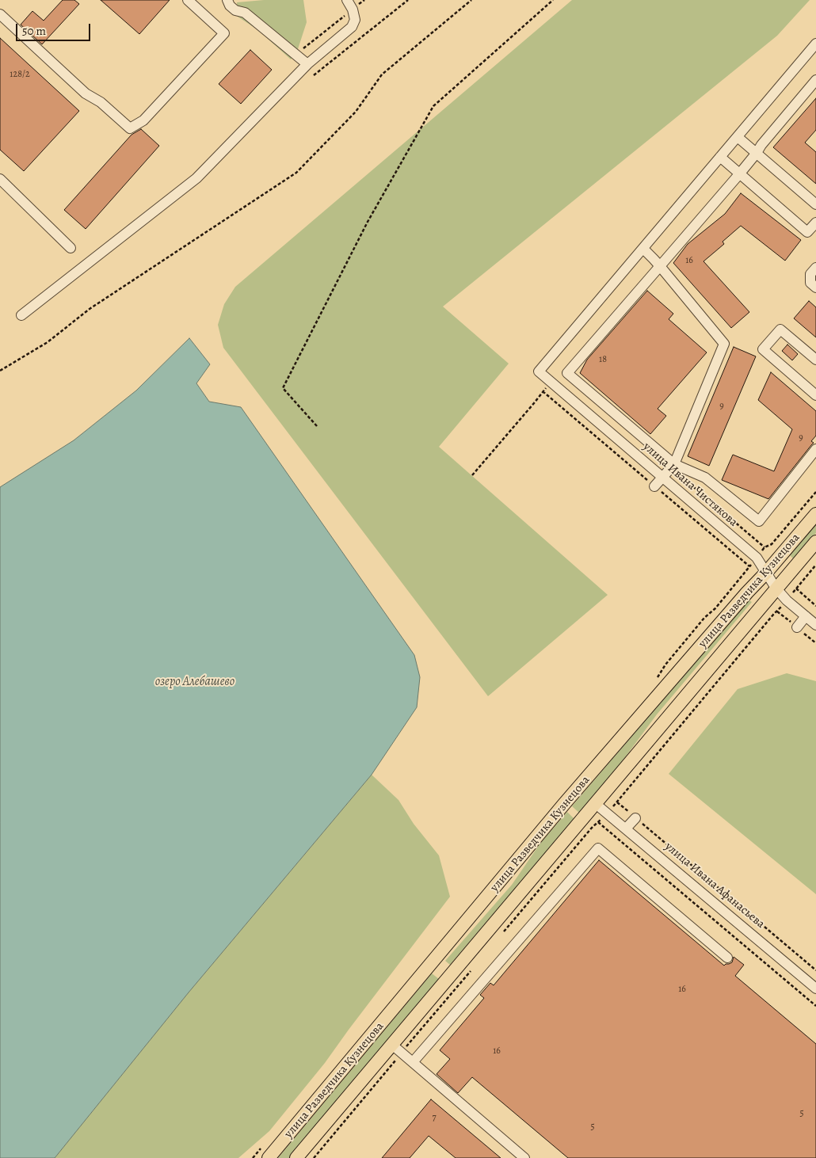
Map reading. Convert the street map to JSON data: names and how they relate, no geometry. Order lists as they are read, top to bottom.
{
  "streets": {
    "main road": ["улица Разведчика Кузнецова"],
    "street": ["улица Ивана Чистякова", "улица Ивана Афанасьева"]
  },
  "crossings": [
    ["улица Ивана Чистякова", "улица Разведчика Кузнецова"],
    ["улица Разведчика Кузнецова", "улица Ивана Афанасьева"]
  ],
  "water": ["озеро Алебашево"],
  "house_numbers": [
    "128/2",
    "16",
    "18",
    "9",
    "9",
    "16",
    "16",
    "5",
    "7",
    "5"
  ],
  "scale_bar": "50 m"
}
